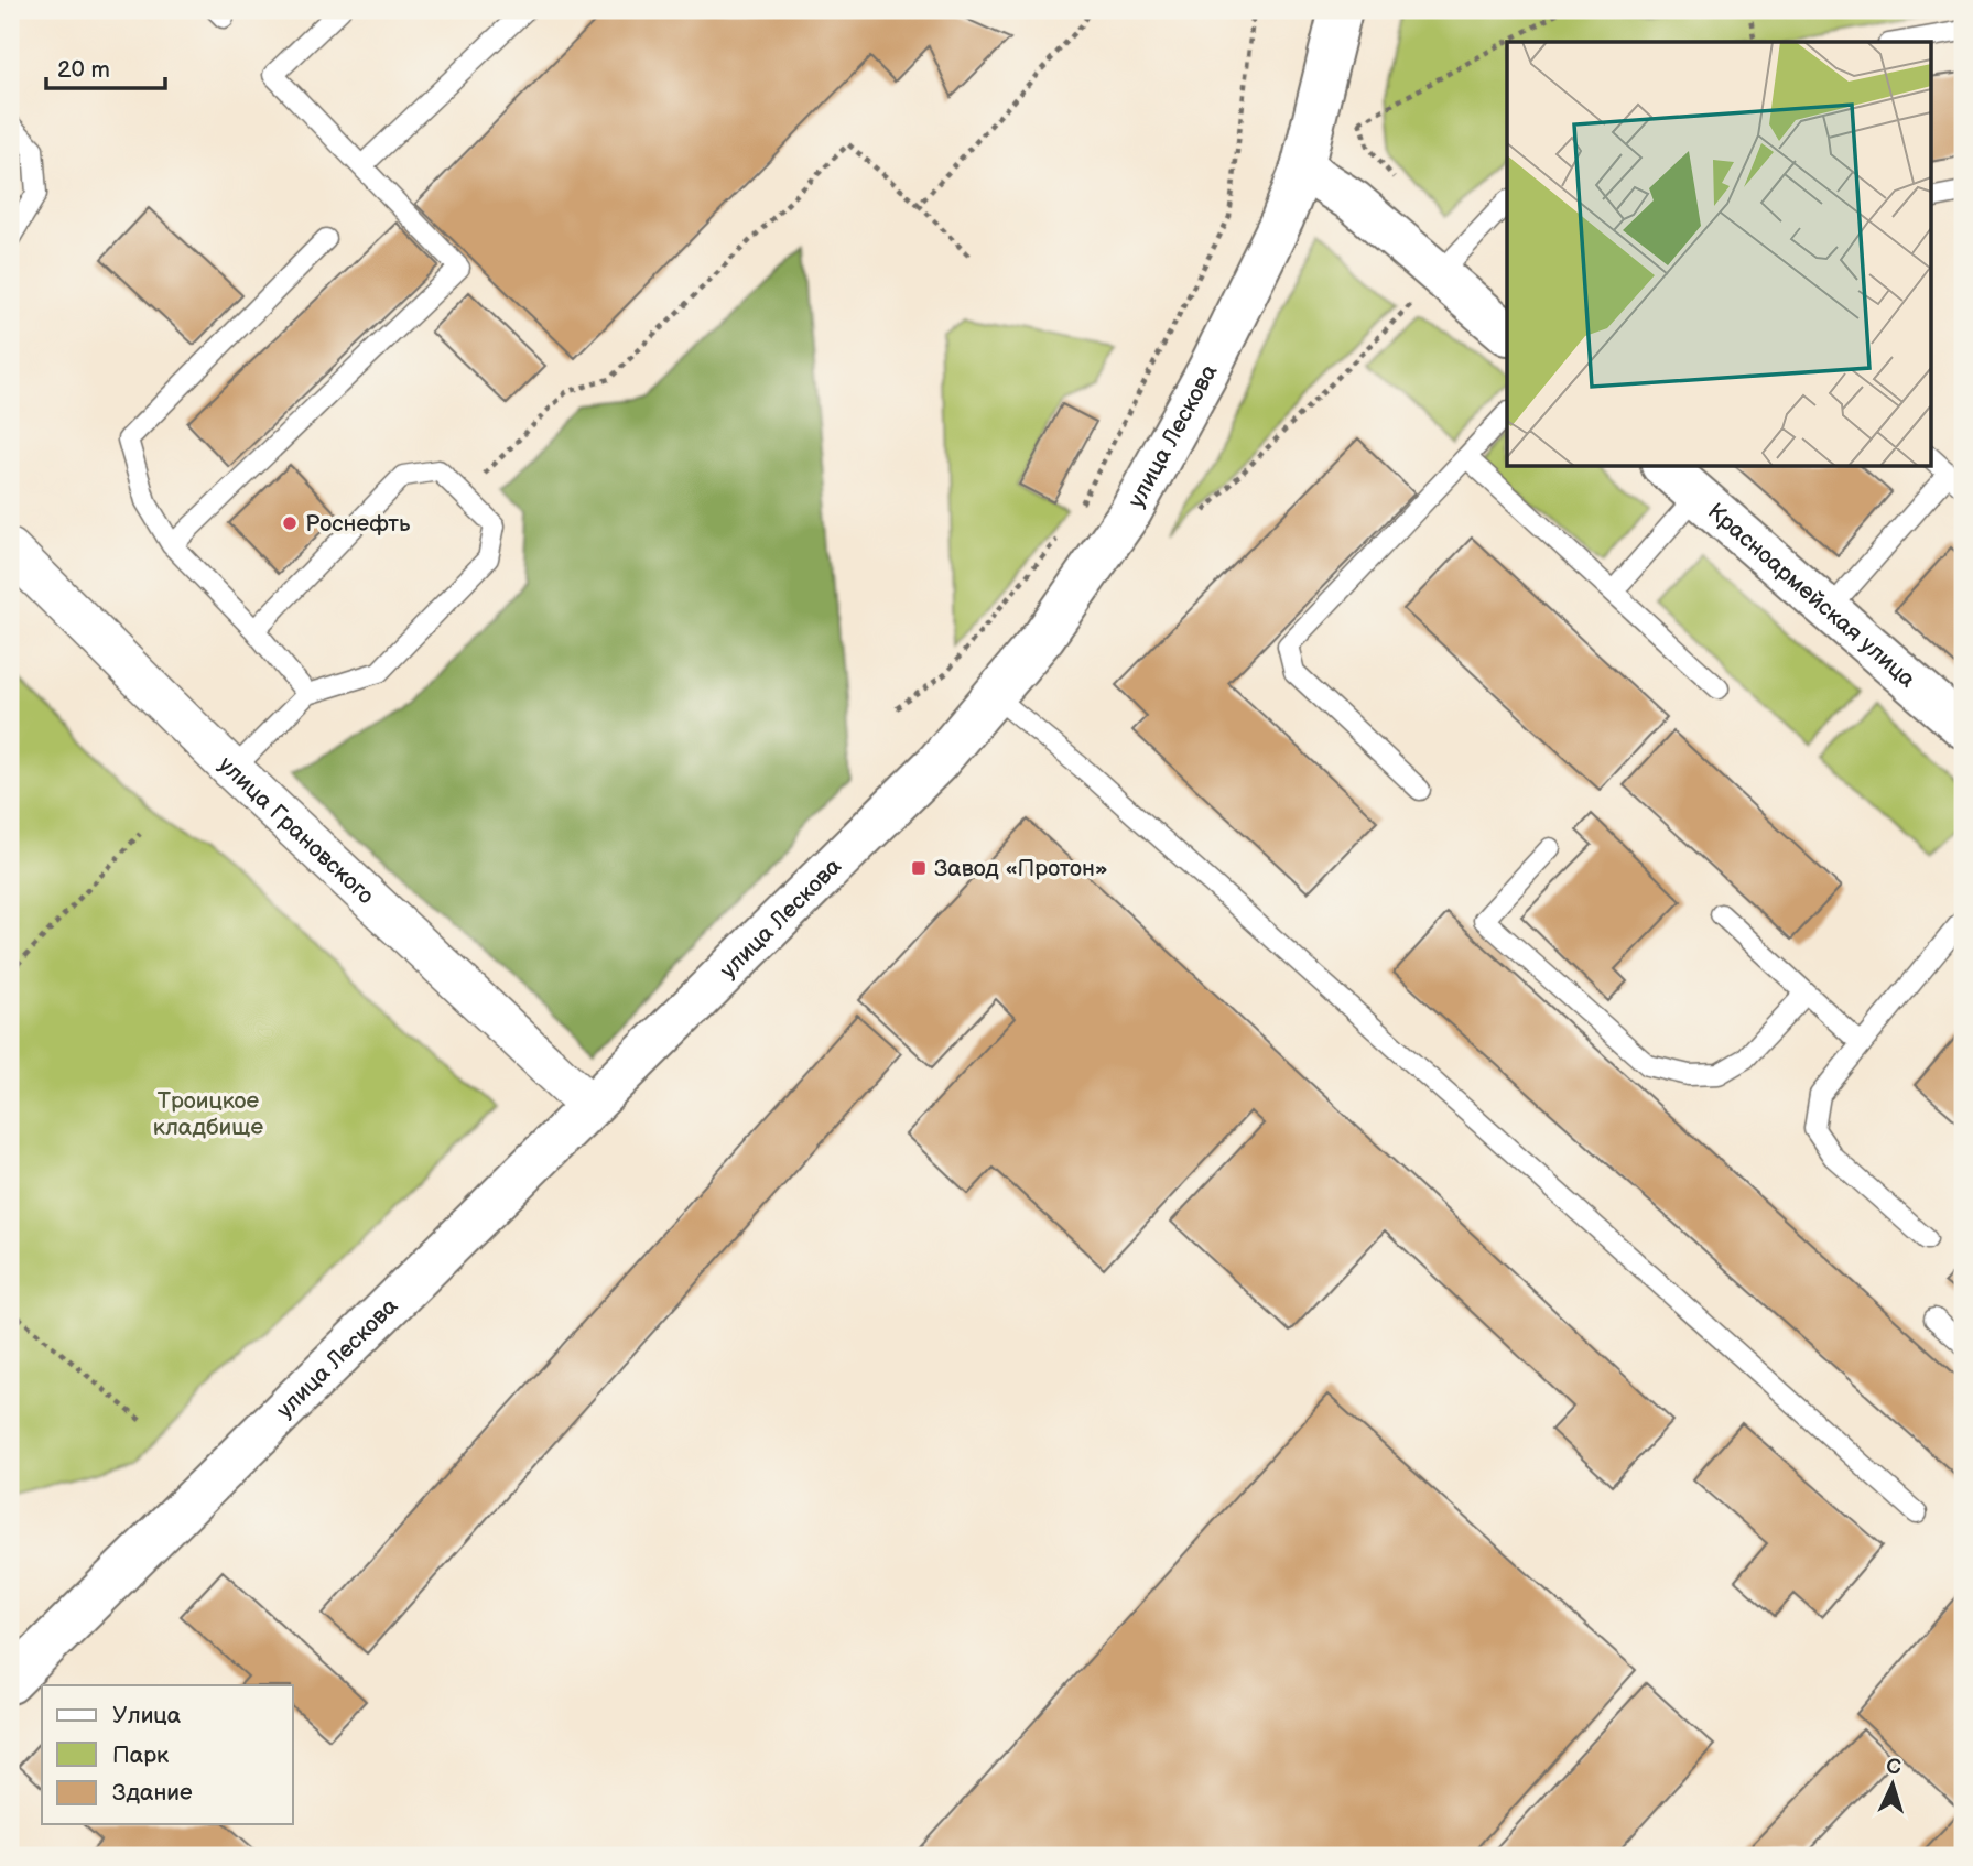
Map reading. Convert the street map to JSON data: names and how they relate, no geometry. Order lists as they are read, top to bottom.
{
  "streets": {
    "main road": ["улица Лескова", "Красноармейская улица"],
    "street": ["улица Грановского"]
  },
  "crossings": [
    ["улица Лескова", "улица Грановского"]
  ],
  "parks": ["Троицкое кладбище"],
  "places": {
    "other": ["Роснефть"],
    "transit": ["Завод «Протон»"]
  },
  "legend": ["Улица", "Парк", "Здание"],
  "scale_bar": "20 m",
  "north": "top"
}
